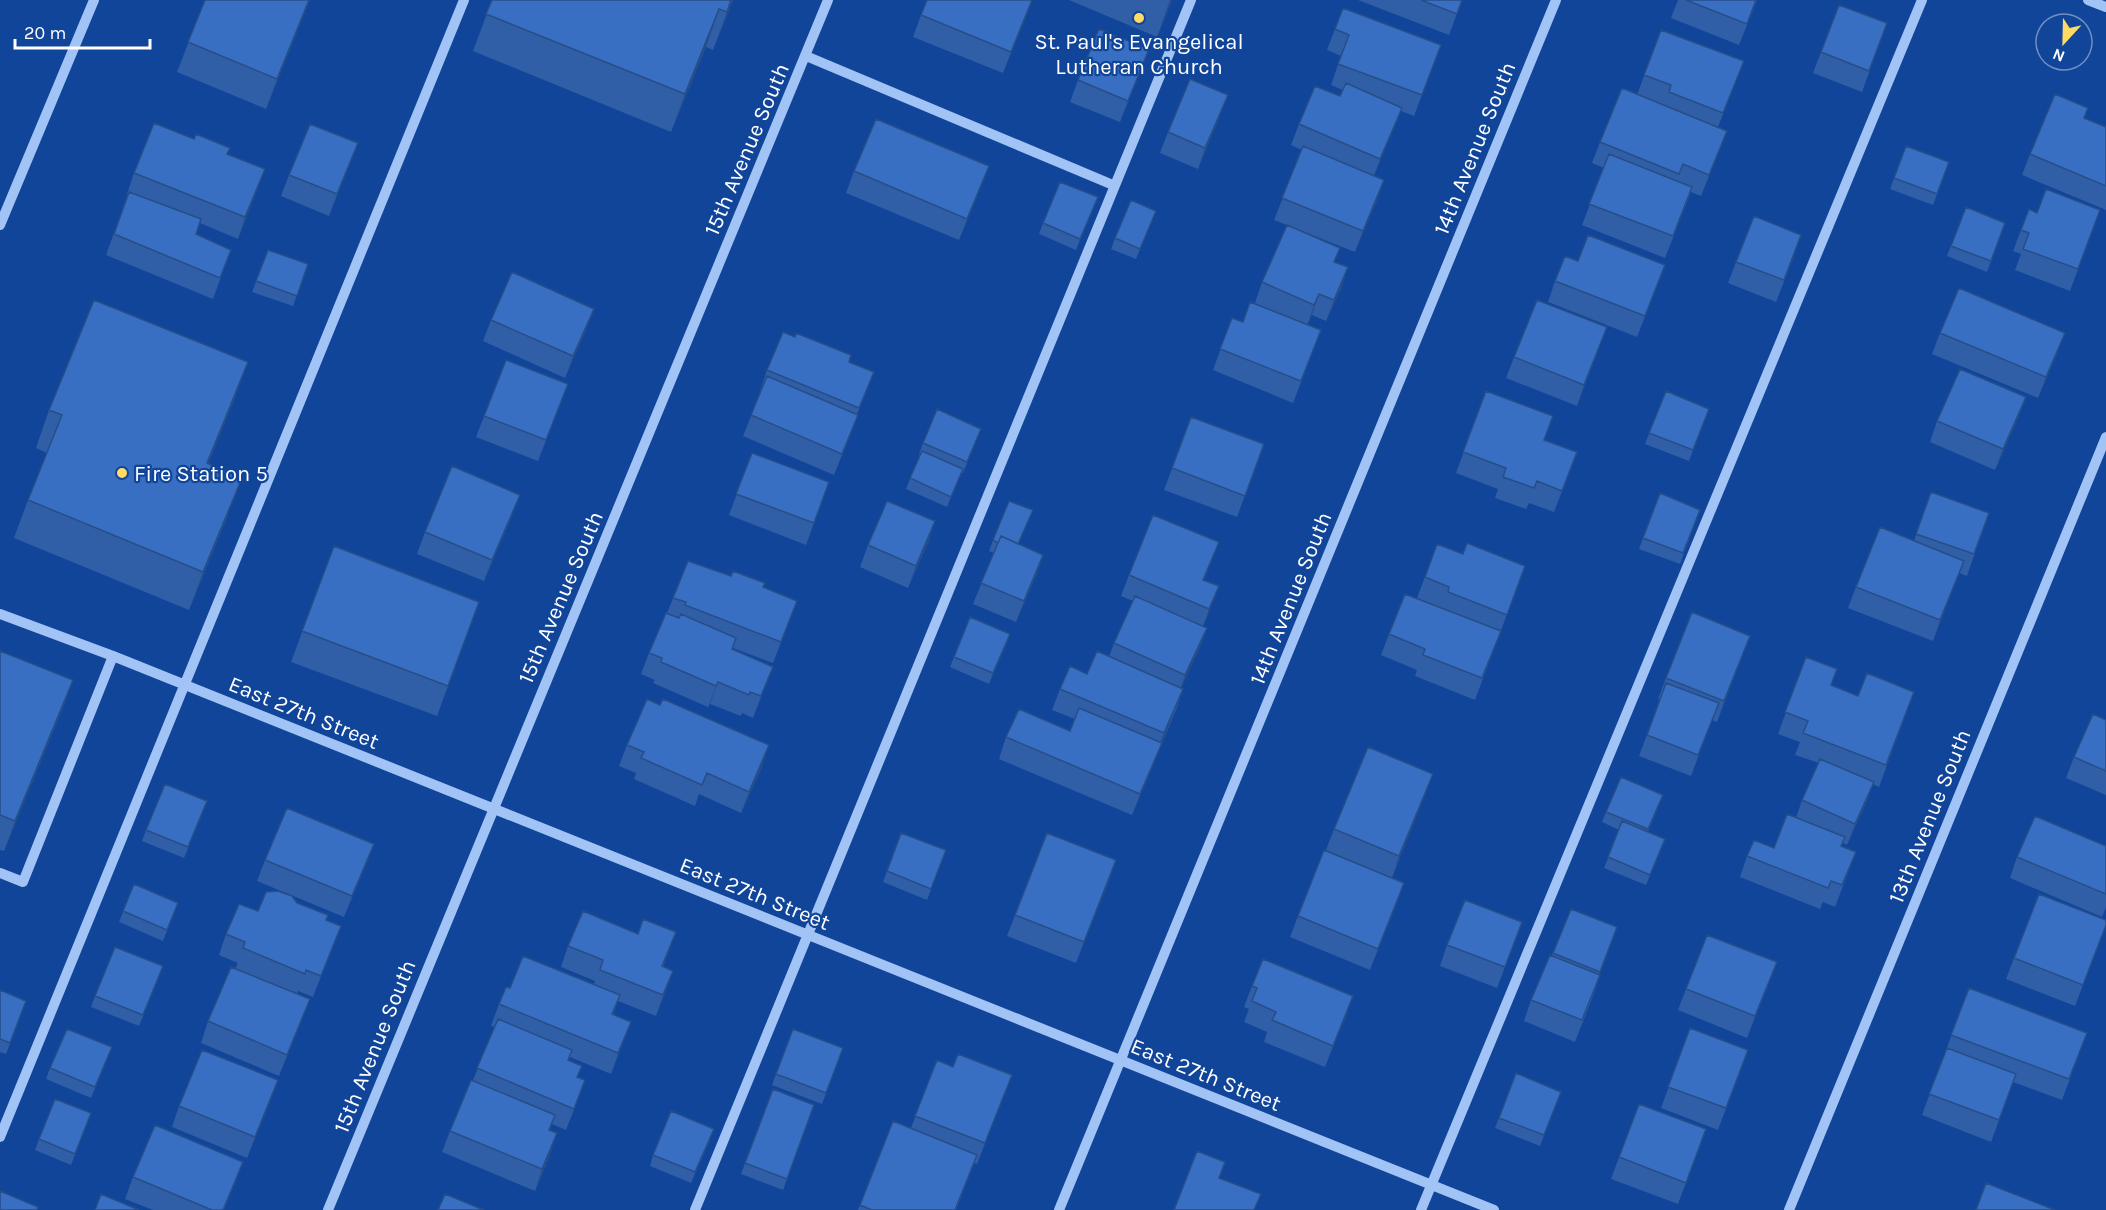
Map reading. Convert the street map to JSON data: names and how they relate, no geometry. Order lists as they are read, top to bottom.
{
  "streets": {
    "street": [
      "14th Avenue South",
      "15th Avenue South",
      "East 27th Street",
      "13th Avenue South"
    ]
  },
  "crossings": [
    ["14th Avenue South", "East 27th Street"],
    ["15th Avenue South", "East 27th Street"]
  ],
  "places": ["St. Paul's Evangelical Lutheran Church", "Fire Station 5"],
  "scale_bar": "20 m",
  "north": "bottom"
}
